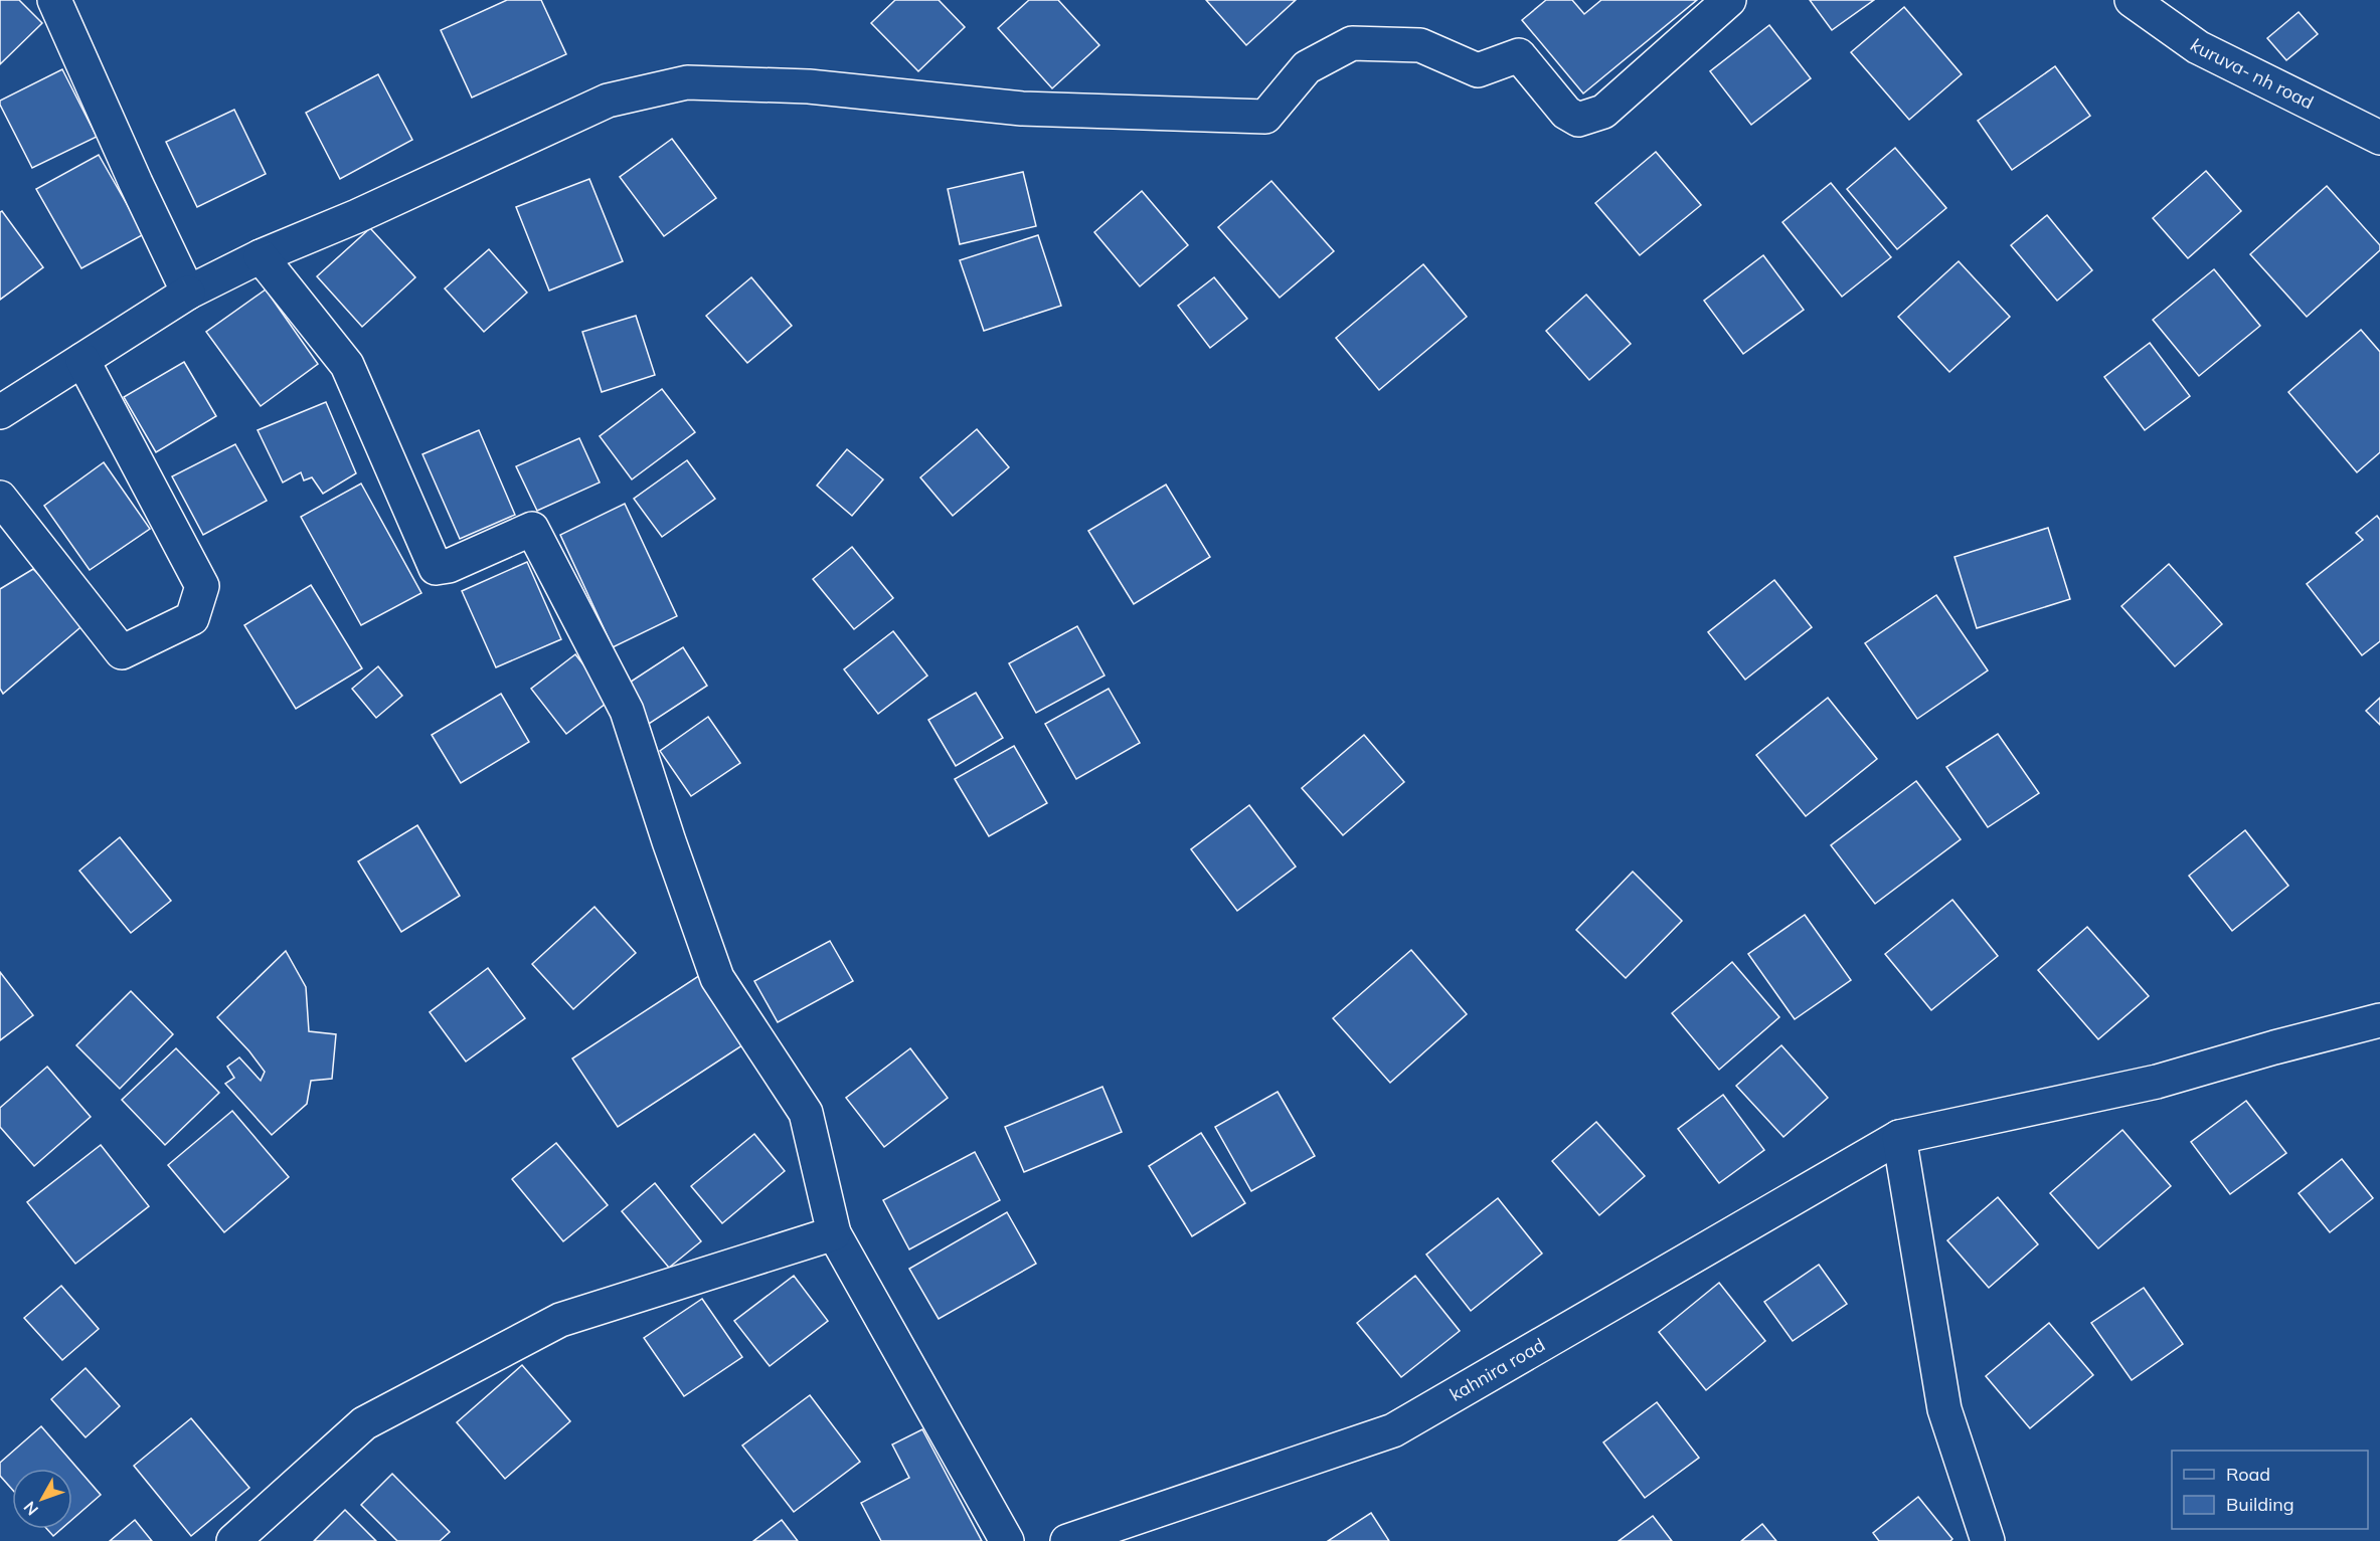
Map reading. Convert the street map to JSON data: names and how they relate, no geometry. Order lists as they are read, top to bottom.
{
  "streets": {
    "street": ["kuruva- nh road", "kahnira road"]
  },
  "legend": ["Road", "Building"],
  "north": "bottom left"
}
